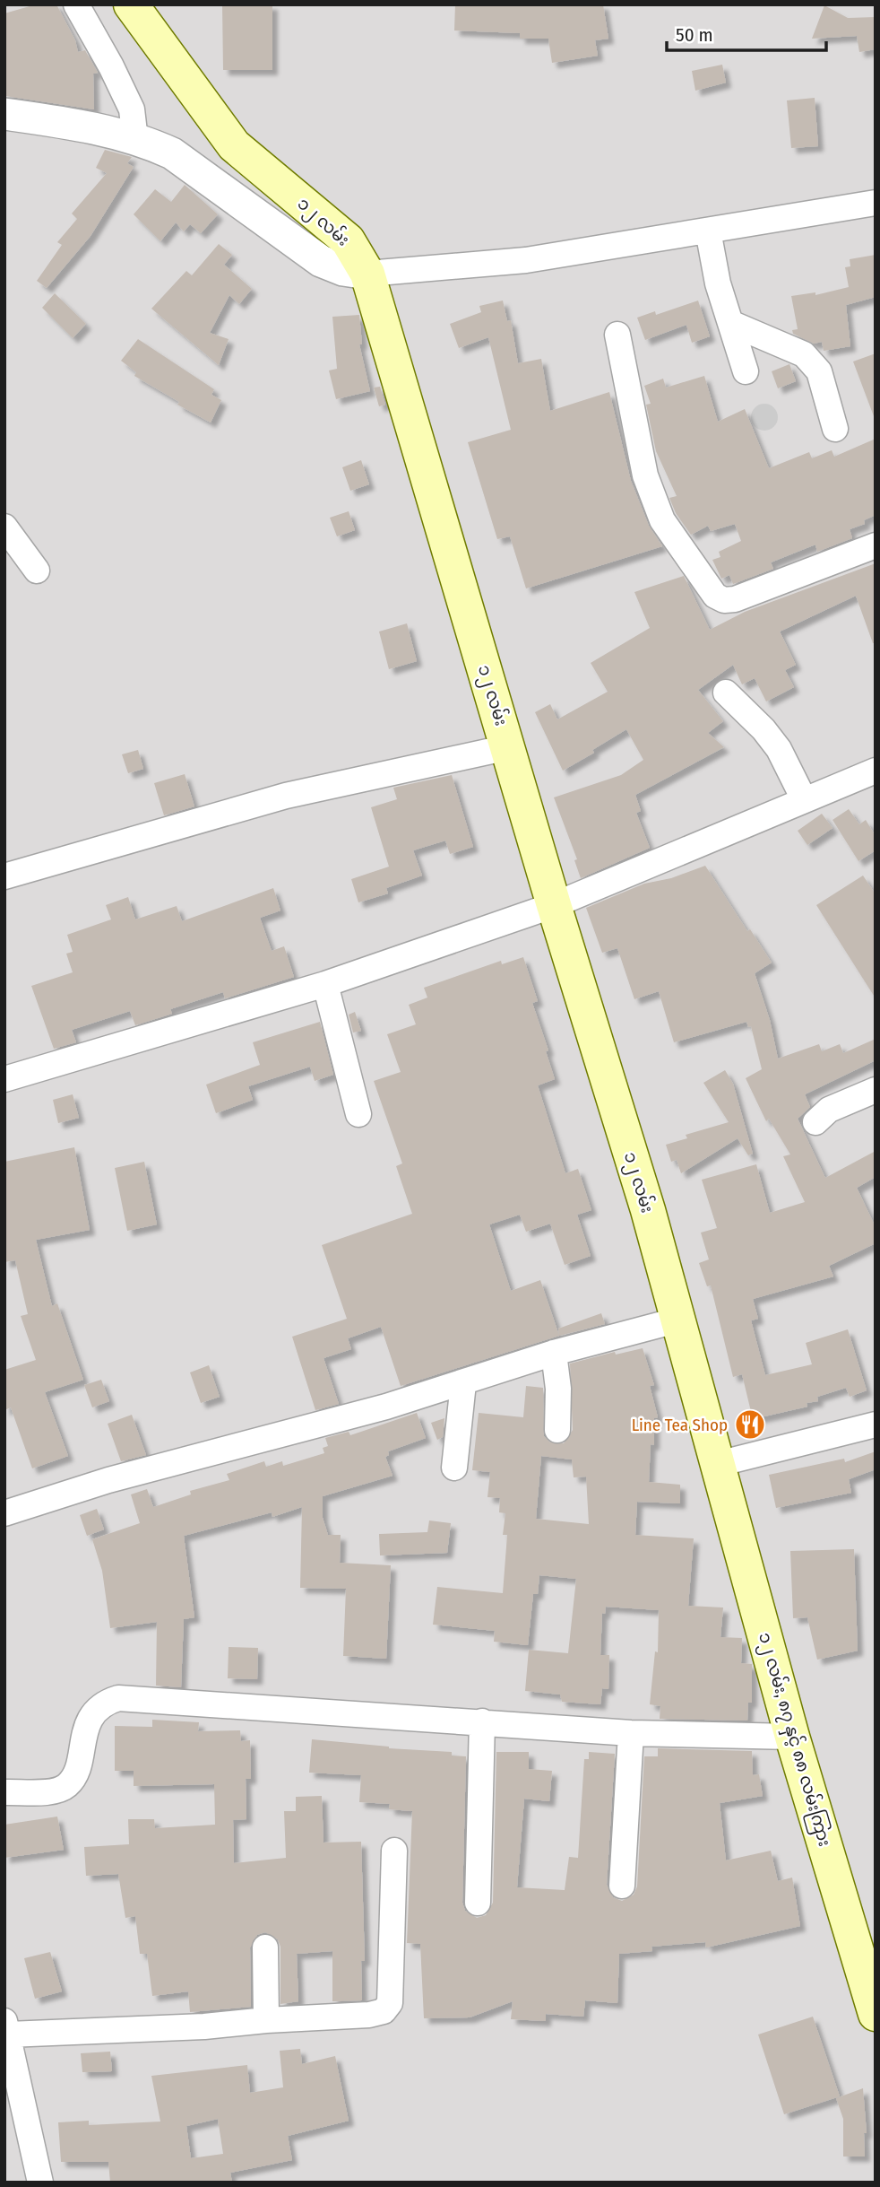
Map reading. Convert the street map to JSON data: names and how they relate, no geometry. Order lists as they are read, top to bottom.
{
  "streets": {
    "main road": ["၁၂ လမ်း", "၁၂ လမ်း, ၈၇ နှင့် ၈၈ လမ်းကြား"]
  },
  "crossings": [
    ["၁၂ လမ်း", "၁၂ လမ်း, ၈၇ နှင့် ၈၈ လမ်းကြား"]
  ],
  "places": {
    "restaurant": ["Line Tea Shop"]
  },
  "scale_bar": "50 m"
}
